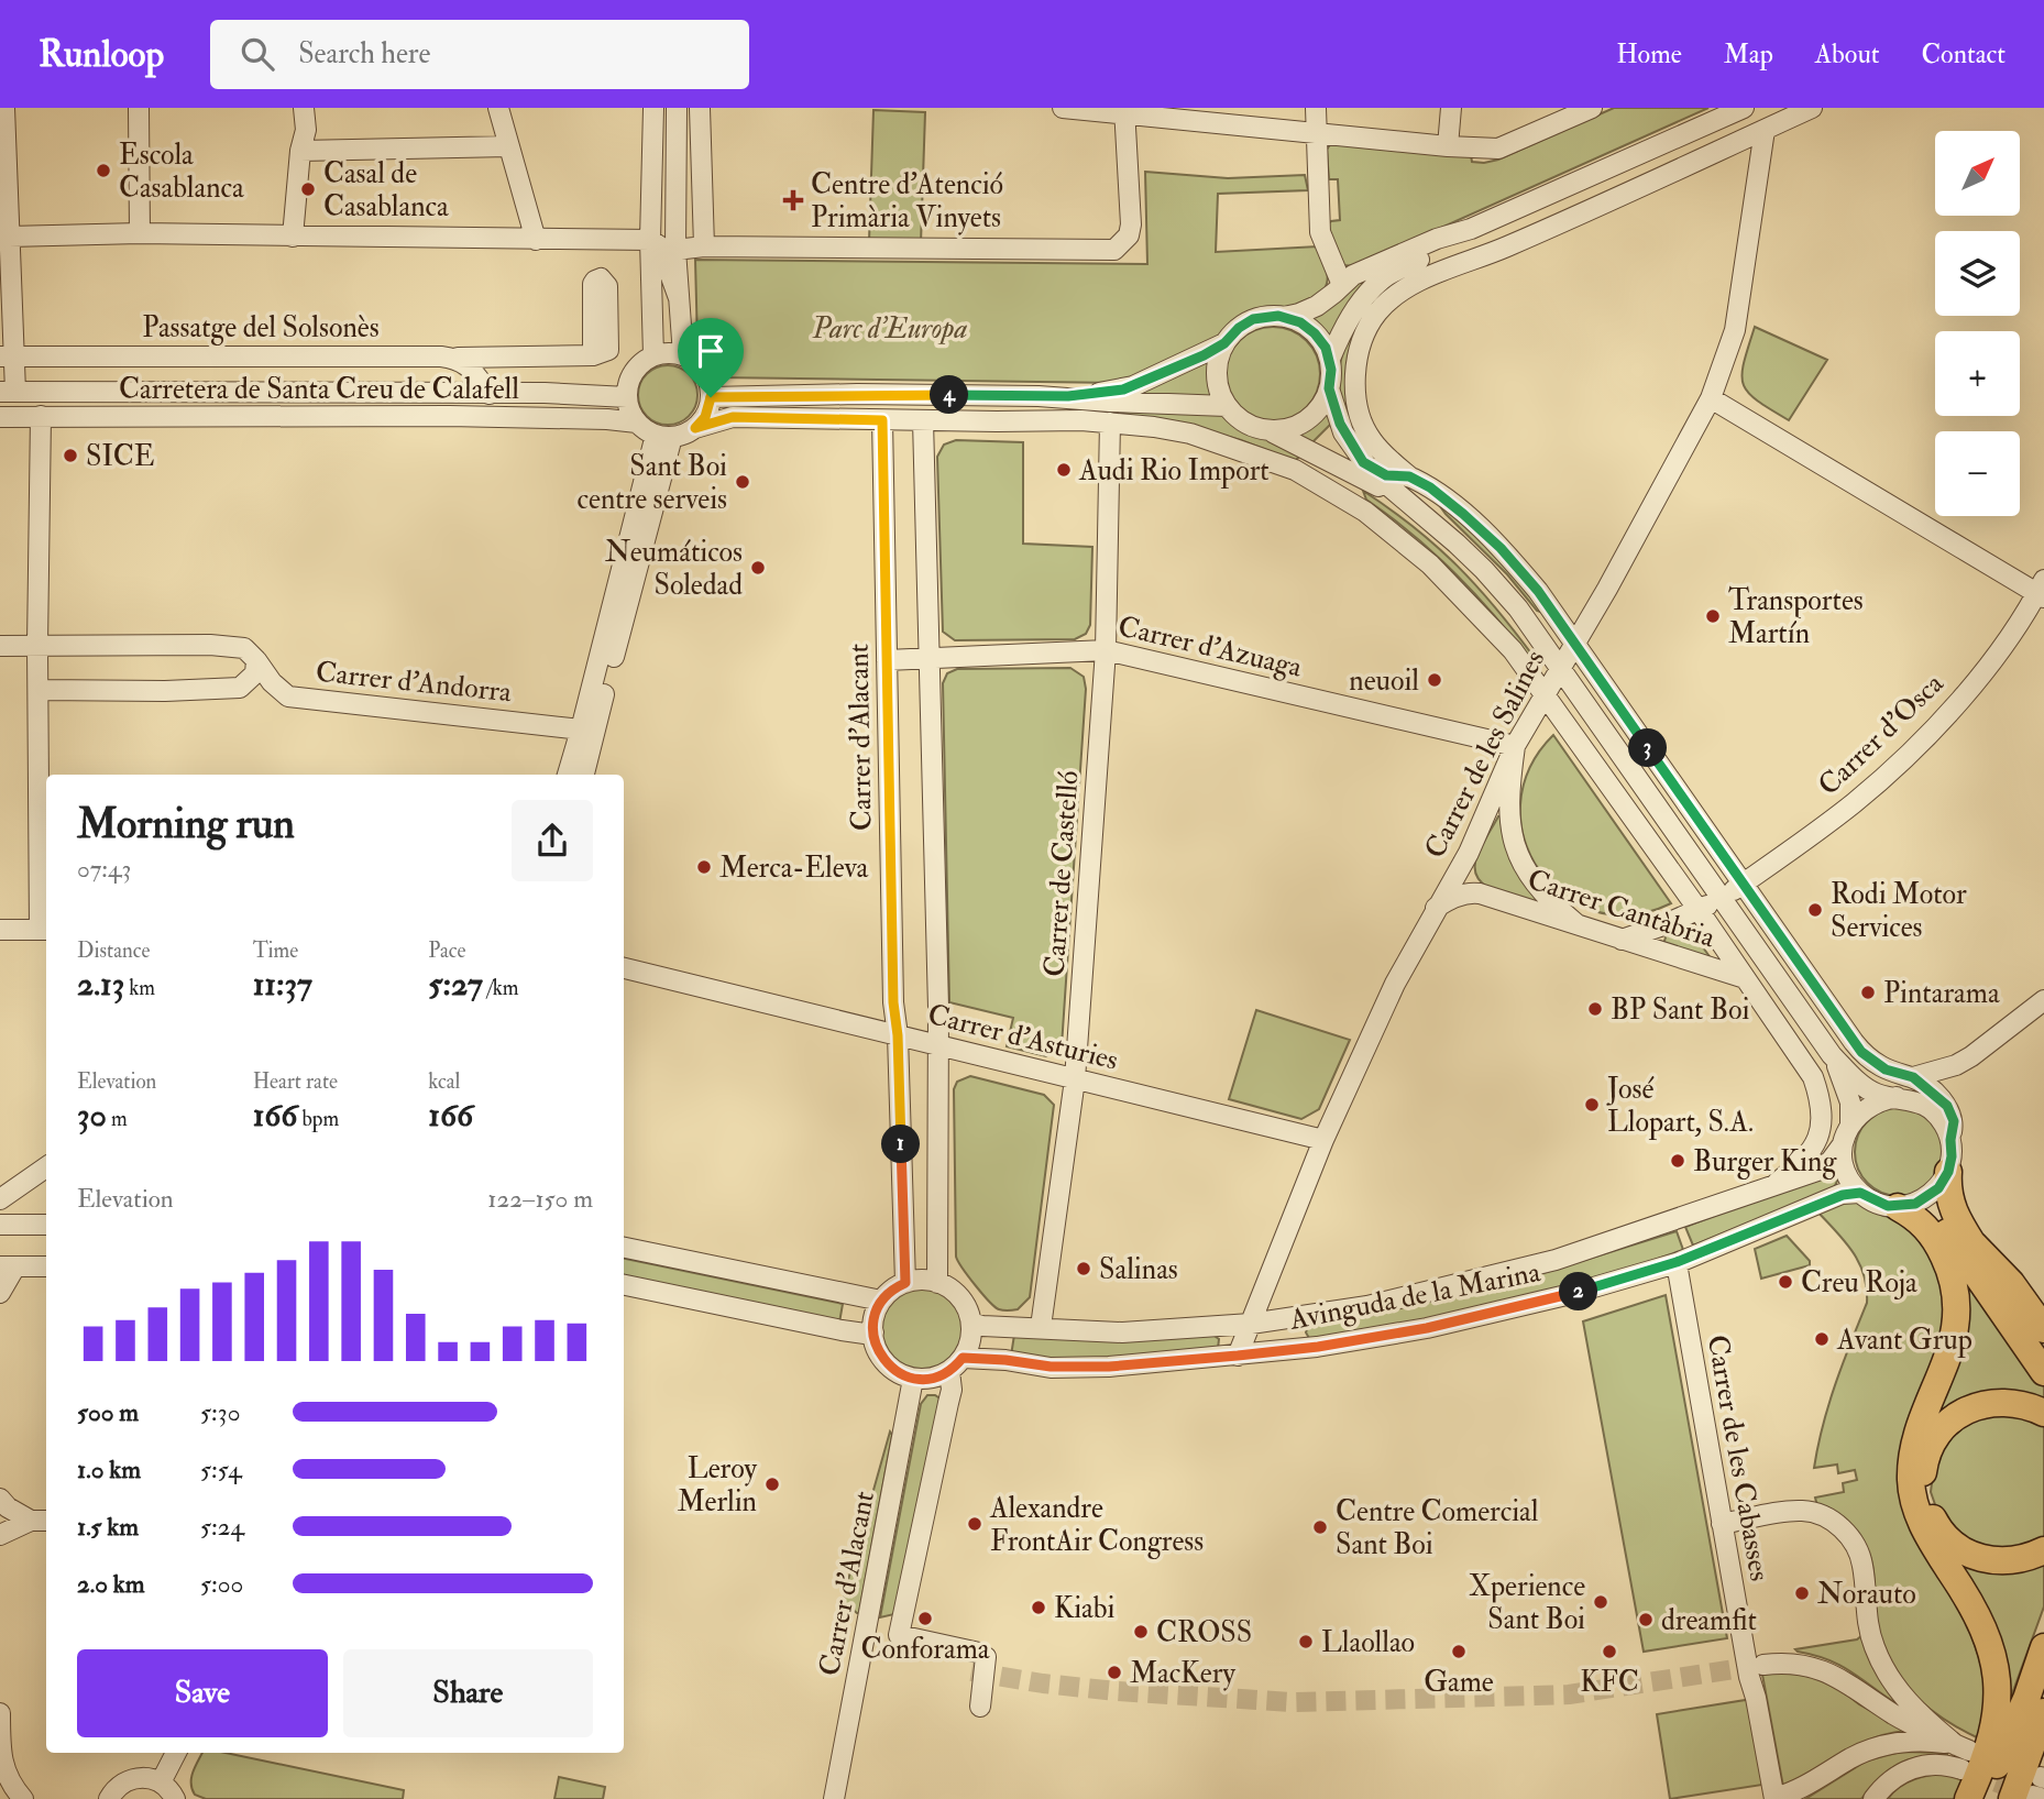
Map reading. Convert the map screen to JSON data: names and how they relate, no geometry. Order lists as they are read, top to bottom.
{
  "streets": {
    "street": [
      "Passatge del Solsonès",
      "Carretera de Santa Creu de Calafell",
      "Carrer d'Azuaga",
      "Carrer d'Andorra",
      "Carrer d'Osca",
      "Carrer d'Alacant",
      "Carrer de les Salines",
      "Carrer de Castelló",
      "Carrer Cantàbria",
      "Carrer d'Asturies",
      "Avinguda de la Marina",
      "Carrer de les Cabasses"
    ]
  },
  "crossings": [
    ["Carrer d'Azuaga", "Carrer d'Alacant"],
    ["Carrer d'Azuaga", "Carrer de les Salines"],
    ["Carrer d'Azuaga", "Carrer de Castelló"],
    ["Carrer d'Osca", "Carrer Cantàbria"],
    ["Carrer d'Osca", "Avinguda de la Marina"],
    ["Carrer d'Alacant", "Carrer d'Asturies"],
    ["Carrer d'Alacant", "Avinguda de la Marina"],
    ["Carrer de les Salines", "Carrer d'Asturies"],
    ["Carrer de les Salines", "Avinguda de la Marina"],
    ["Carrer de Castelló", "Carrer d'Asturies"],
    ["Carrer de Castelló", "Avinguda de la Marina"],
    ["Carrer Cantàbria", "Avinguda de la Marina"],
    ["Avinguda de la Marina", "Carrer de les Cabasses"]
  ],
  "parks": ["Parc d'Europa"],
  "places": {
    "other": [
      "Escola Casablanca",
      "Casal de Casablanca",
      "SICE",
      "Audi Rio Import",
      "Sant Boi centre serveis",
      "Neumáticos Soledad",
      "Transportes Martín",
      "neuoil",
      "Merca-Eleva",
      "Rodi Motor Services",
      "Pintarama",
      "BP Sant Boi",
      "José Llopart, S.A.",
      "Burger King",
      "Salinas",
      "Creu Roja",
      "Avant Grup",
      "Leroy Merlin",
      "Alexandre FrontAir Congress",
      "Centre Comercial Sant Boi",
      "Norauto",
      "Xperience Sant Boi",
      "Kiabi",
      "Conforama",
      "dreamfit",
      "CROSS",
      "Llaollao",
      "Game",
      "KFC",
      "MacKery"
    ],
    "health": ["Centre d'Atenció Primària Vinyets"]
  },
  "north": "top right",
  "page": {
    "header": "Runloop",
    "search": "Search here",
    "nav": [
      "Home",
      "Map",
      "About",
      "Contact"
    ],
    "map_buttons": ["+", "−"],
    "pins": [
      "4",
      "3",
      "1",
      "2"
    ],
    "heading": ["Morning run", "07:43"],
    "stats": [
      ["Distance", "2.13 km"],
      ["Time", "11:37"],
      ["Pace", "5:27 /km"],
      ["Elevation", "30 m"],
      ["Heart rate", "166 bpm"],
      ["kcal", "166"]
    ],
    "chart": ["Elevation", "122–150 m"],
    "list": [
      {
        "name": "500 m",
        "note": "5:30"
      },
      {
        "name": "1.0 km",
        "note": "5:54"
      },
      {
        "name": "1.5 km",
        "note": "5:24"
      },
      {
        "name": "2.0 km",
        "note": "5:00"
      }
    ],
    "buttons": ["Save", "Share"]
  }
}
